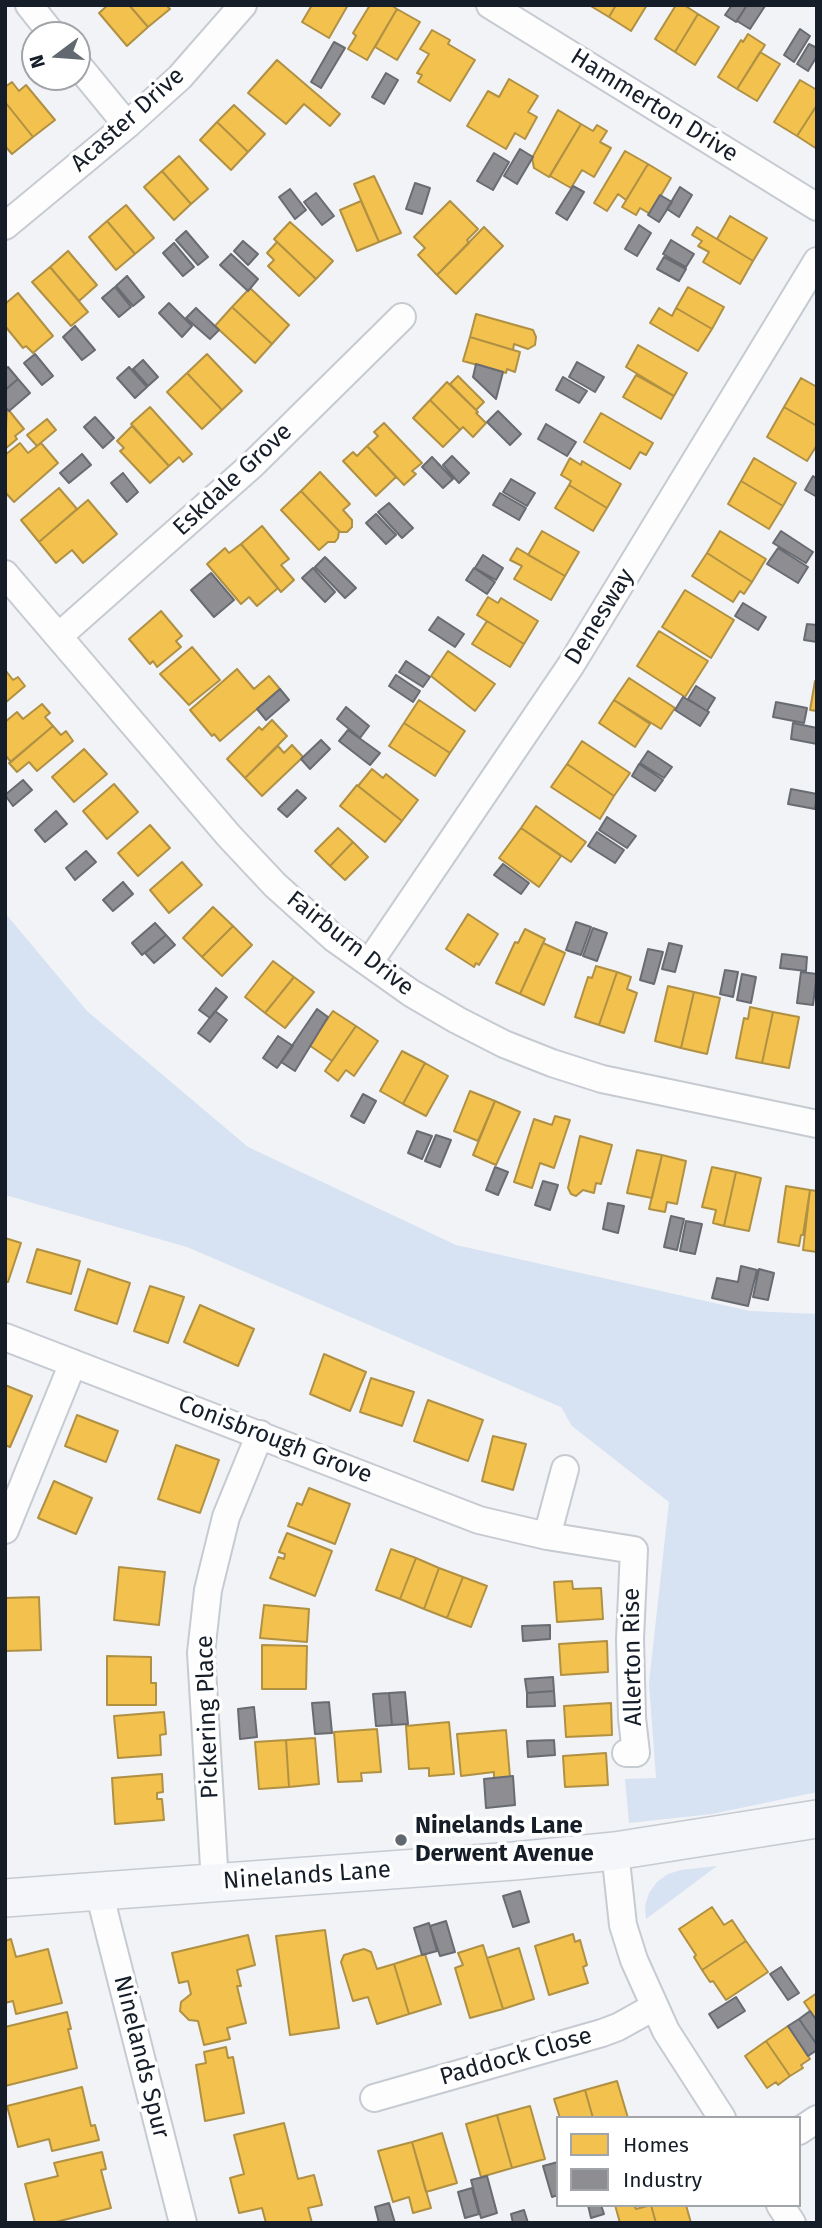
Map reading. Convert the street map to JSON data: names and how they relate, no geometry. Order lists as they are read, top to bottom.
{
  "streets": {
    "street": [
      "Hammerton Drive",
      "Acaster Drive",
      "Eskdale Grove",
      "Denesway",
      "Fairburn Drive",
      "Conisbrough Grove",
      "Allerton Rise",
      "Pickering Place",
      "Ninelands Lane",
      "Ninelands Spur",
      "Paddock Close"
    ]
  },
  "crossings": [
    ["Eskdale Grove", "Fairburn Drive"],
    ["Denesway", "Fairburn Drive"],
    ["Conisbrough Grove", "Allerton Rise"],
    ["Conisbrough Grove", "Pickering Place"],
    ["Pickering Place", "Ninelands Lane"],
    ["Ninelands Lane", "Ninelands Spur"]
  ],
  "places": ["Ninelands Lane Derwent Avenue"],
  "legend": ["Homes", "Industry"],
  "north": "left"
}
